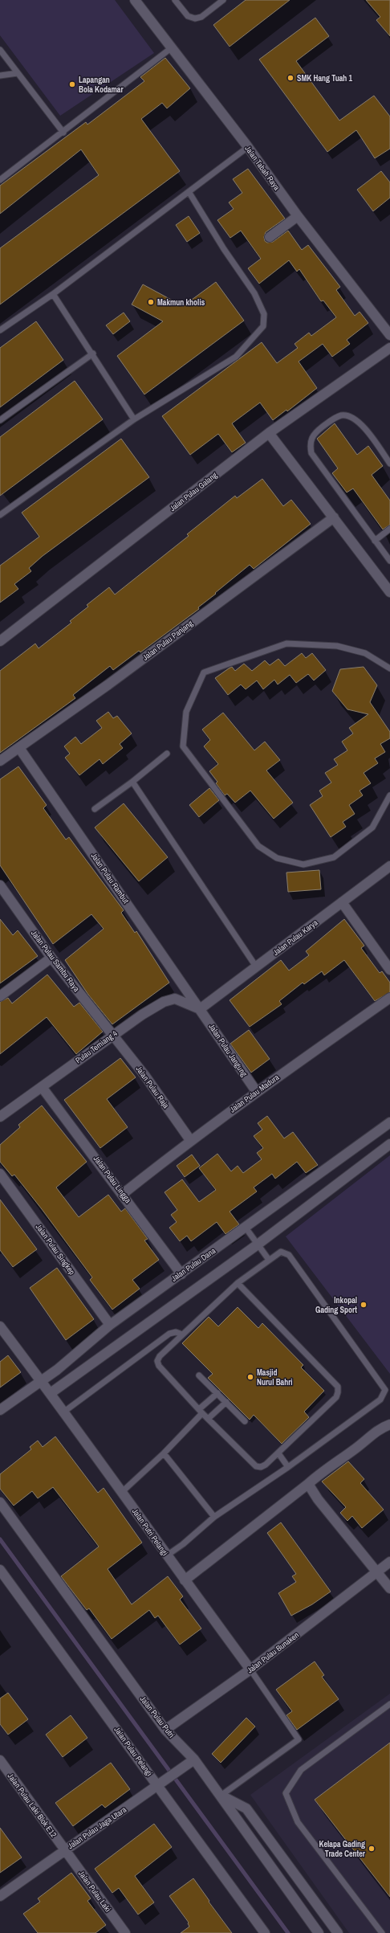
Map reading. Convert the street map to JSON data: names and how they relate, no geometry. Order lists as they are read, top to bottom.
{
  "streets": {
    "street": [
      "Jalan Tabah Raya",
      "Jalan Pulau Galang",
      "Jalan Pulau Panjang",
      "Jalan Pulau Rambut",
      "Jalan Pulau Karya",
      "Jalan Pulau Sambu Raya",
      "Pulau Temiang 4",
      "Jalan Pulau Jangung",
      "Jalan Pulau Raja",
      "Jalan Pulau Madura",
      "Jalan Pulau Lingga",
      "Jalan Pulau Singkep",
      "Jalan Pulau Dana",
      "Jalan Putri Pelangi",
      "Jalan Pulau Bunaken",
      "Jalan Pulau Putri",
      "Jalan Pulau Pelangi",
      "Jalan Pulau Laki Blok E12",
      "Jalan Pulau Jaga Utara",
      "Jalan Pulau Laki"
    ]
  },
  "crossings": [
    ["Jalan Pulau Panjang", "Jalan Pulau Rambut"],
    ["Jalan Pulau Rambut", "Jalan Pulau Karya"],
    ["Jalan Pulau Rambut", "Pulau Temiang 4"],
    ["Jalan Pulau Rambut", "Jalan Pulau Jangung"],
    ["Jalan Pulau Karya", "Pulau Temiang 4"],
    ["Jalan Pulau Karya", "Jalan Pulau Jangung"],
    ["Jalan Pulau Sambu Raya", "Pulau Temiang 4"],
    ["Jalan Pulau Sambu Raya", "Jalan Pulau Raja"],
    ["Pulau Temiang 4", "Jalan Pulau Jangung"],
    ["Pulau Temiang 4", "Jalan Pulau Raja"],
    ["Pulau Temiang 4", "Jalan Pulau Lingga"],
    ["Jalan Pulau Jangung", "Jalan Pulau Madura"],
    ["Jalan Pulau Raja", "Jalan Pulau Madura"],
    ["Jalan Pulau Madura", "Jalan Pulau Lingga"],
    ["Jalan Pulau Lingga", "Jalan Pulau Dana"],
    ["Jalan Pulau Singkep", "Jalan Pulau Dana"],
    ["Jalan Pulau Dana", "Jalan Putri Pelangi"],
    ["Jalan Putri Pelangi", "Jalan Pulau Bunaken"],
    ["Jalan Pulau Bunaken", "Jalan Pulau Putri"],
    ["Jalan Pulau Putri", "Jalan Pulau Jaga Utara"],
    ["Jalan Pulau Pelangi", "Jalan Pulau Jaga Utara"],
    ["Jalan Pulau Laki Blok E12", "Jalan Pulau Jaga Utara"],
    ["Jalan Pulau Laki Blok E12", "Jalan Pulau Laki"],
    ["Jalan Pulau Jaga Utara", "Jalan Pulau Laki"]
  ],
  "places": [
    "SMK Hang Tuah 1",
    "Lapangan Bola Kodamar",
    "Makmun kholis",
    "Inkopal Gading Sport",
    "Masjid Nurul Bahri",
    "Kelapa Gading Trade Center"
  ]
}
